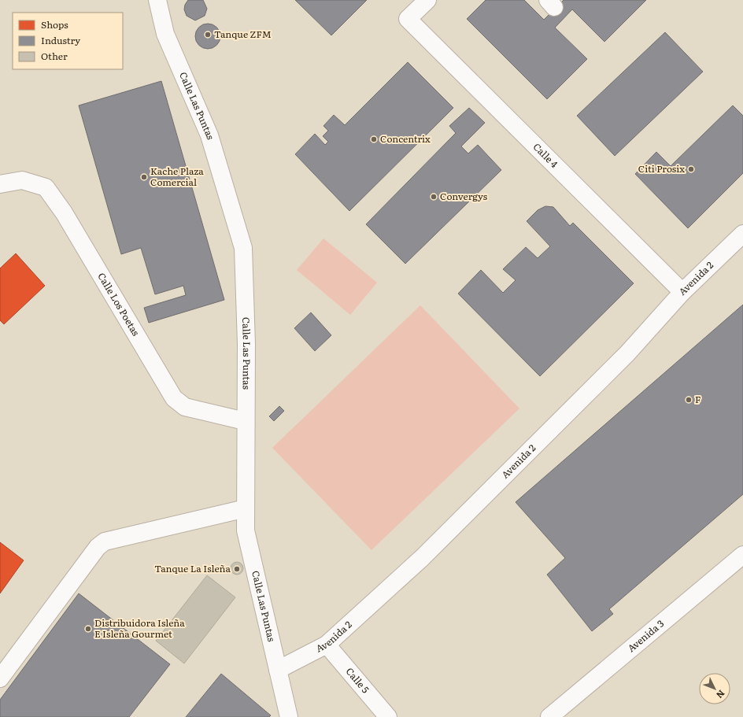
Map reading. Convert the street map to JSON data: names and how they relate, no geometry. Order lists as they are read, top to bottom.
{
  "streets": {
    "street": [
      "Calle Las Puntas",
      "Calle 4",
      "Avenida 2",
      "Calle Los Poetas",
      "Avenida 3",
      "Calle 5"
    ]
  },
  "crossings": [
    ["Calle Las Puntas", "Avenida 2"],
    ["Calle Las Puntas", "Calle Los Poetas"],
    ["Calle 4", "Avenida 2"],
    ["Avenida 2", "Calle 5"]
  ],
  "places": [
    "Tanque ZFM",
    "Concentrix",
    "Citi Prosix",
    "Kache Plaza Comercial",
    "Convergys",
    "F",
    "Tanque La Isleña",
    "Distribuidora Isleña E Isleña Gourmet"
  ],
  "legend": ["Shops", "Industry", "Other"],
  "north": "bottom right"
}
